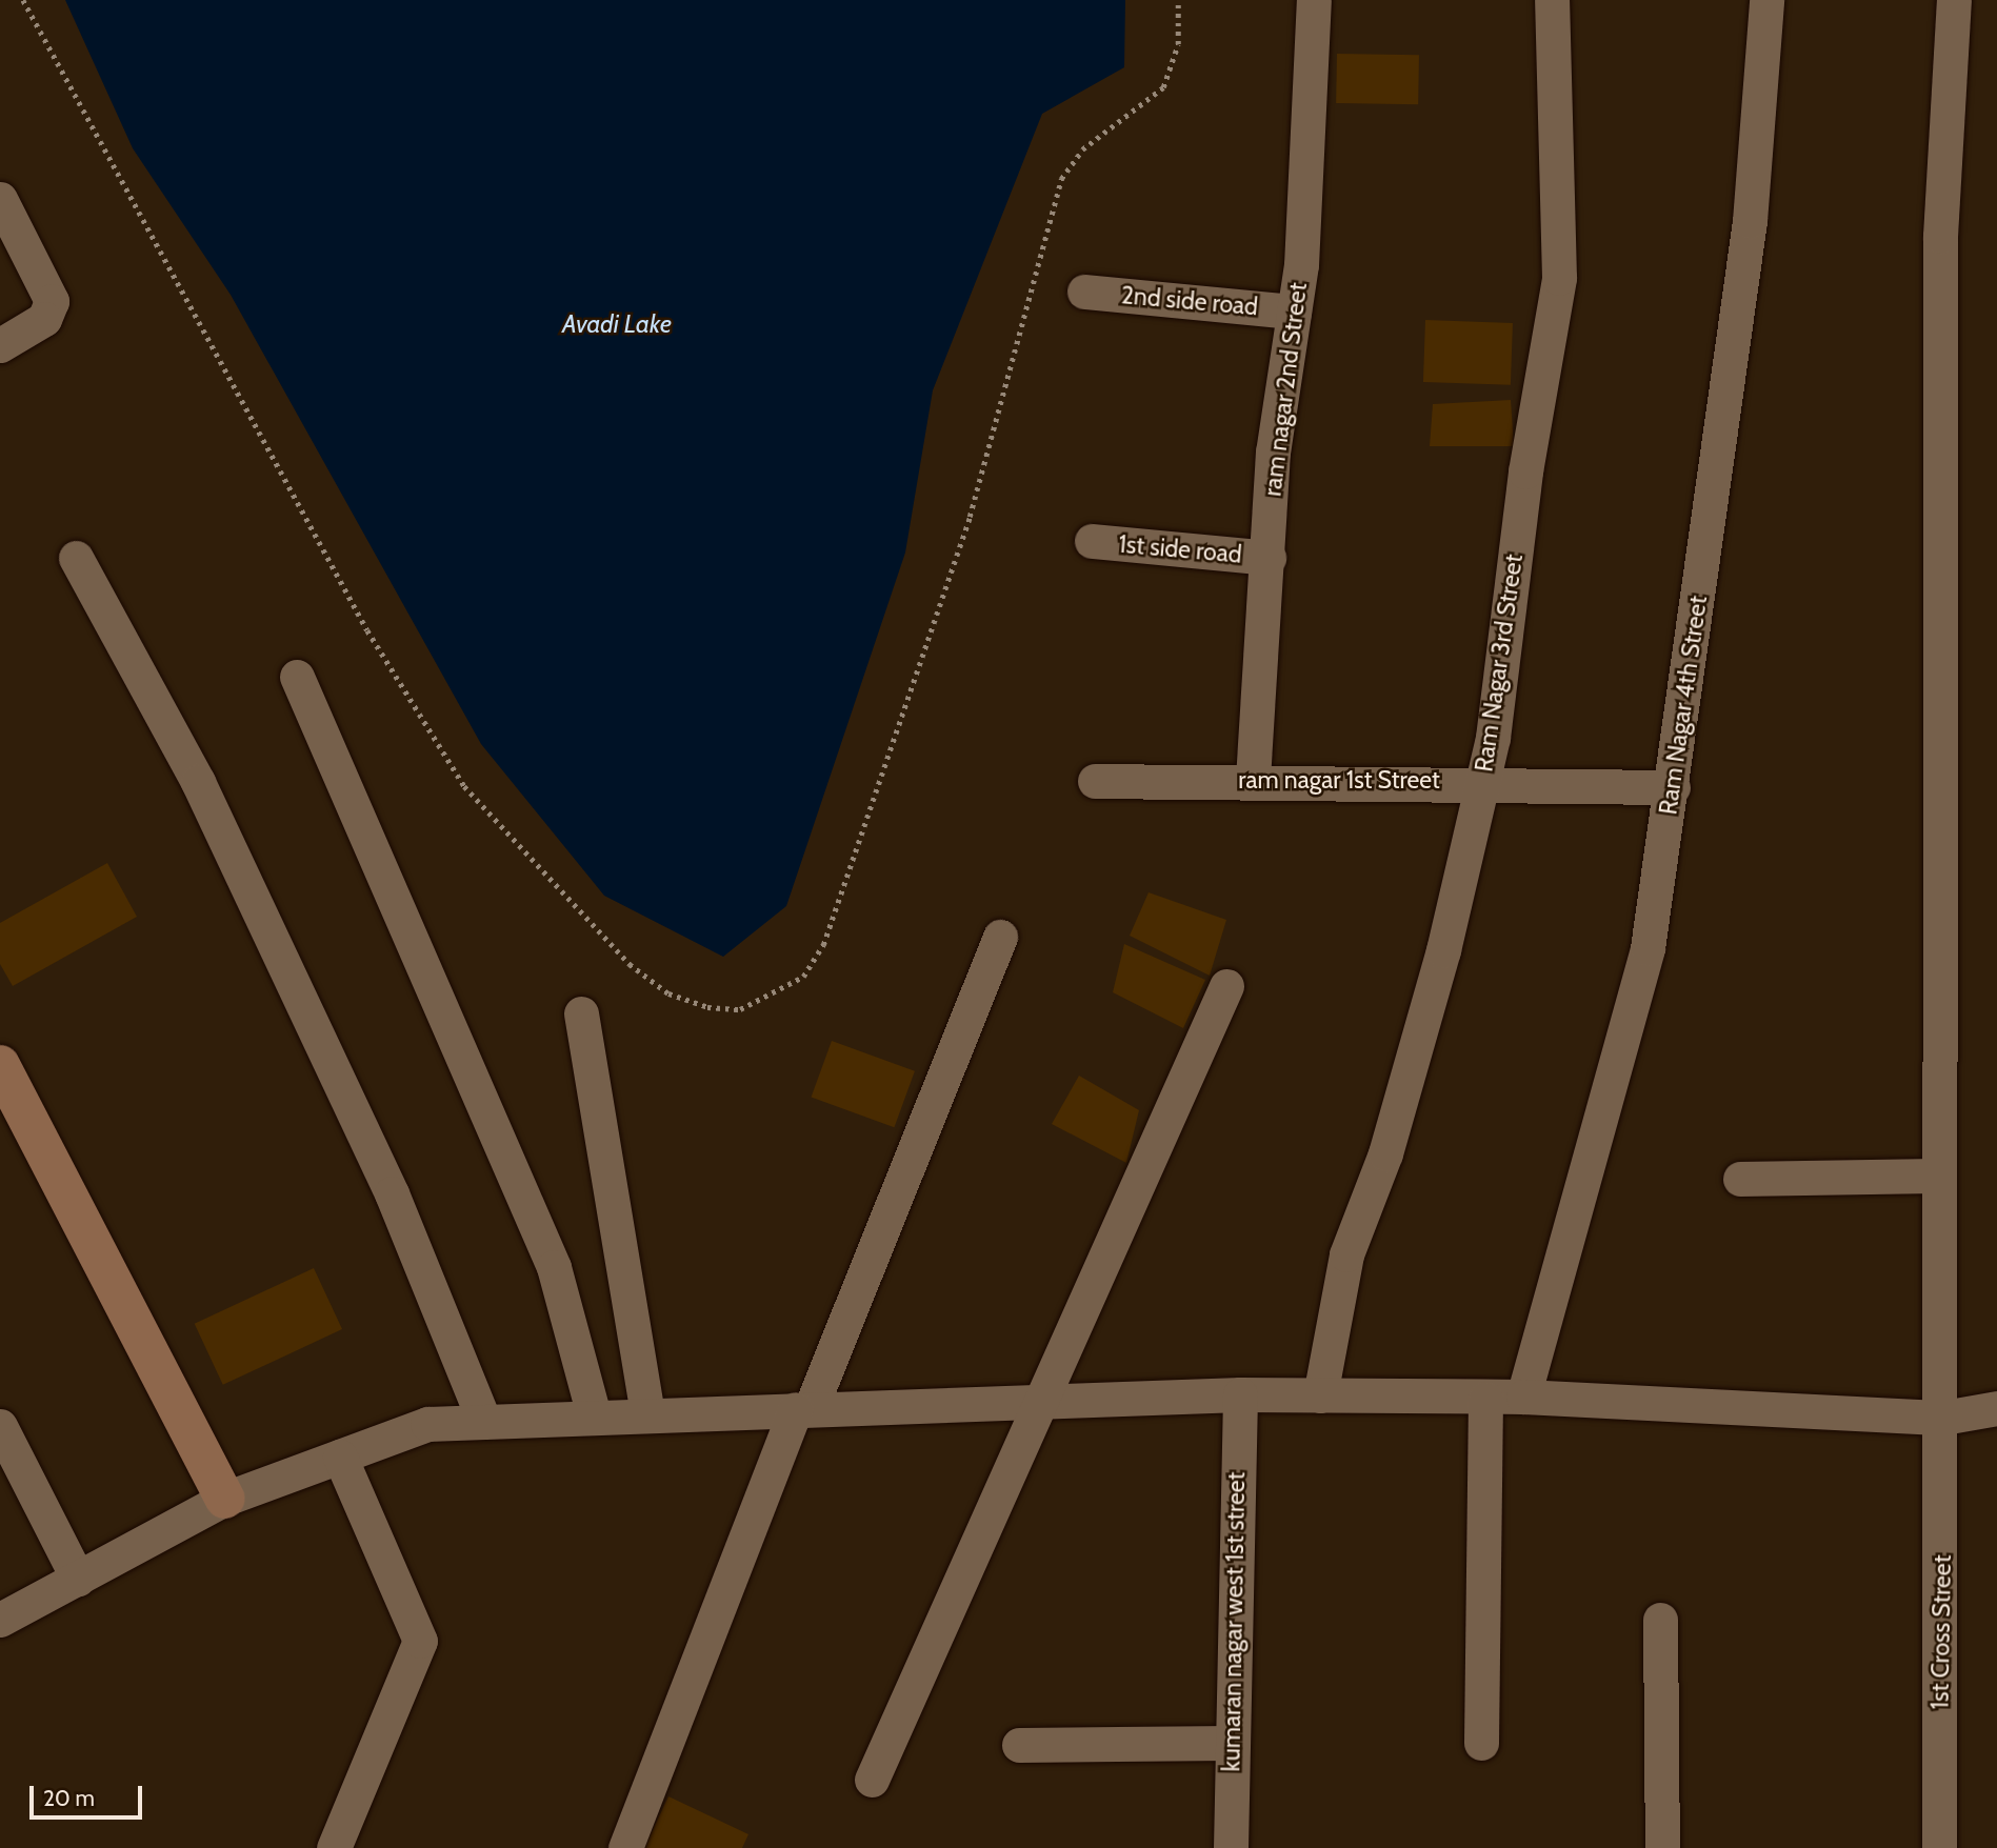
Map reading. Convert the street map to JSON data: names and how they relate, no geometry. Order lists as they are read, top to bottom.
{
  "streets": {
    "street": [
      "2nd side road",
      "ram nagar 2nd Street",
      "1st side road",
      "Ram Nagar 3rd Street",
      "Ram Nagar 4th Street",
      "ram nagar 1st Street",
      "kumaran nagar west 1st street",
      "1st Cross Street"
    ]
  },
  "crossings": [
    ["2nd side road", "ram nagar 2nd Street"],
    ["ram nagar 2nd Street", "1st side road"],
    ["ram nagar 2nd Street", "ram nagar 1st Street"],
    ["Ram Nagar 3rd Street", "ram nagar 1st Street"],
    ["Ram Nagar 4th Street", "ram nagar 1st Street"]
  ],
  "water": ["Avadi Lake"],
  "scale_bar": "20 m"
}
